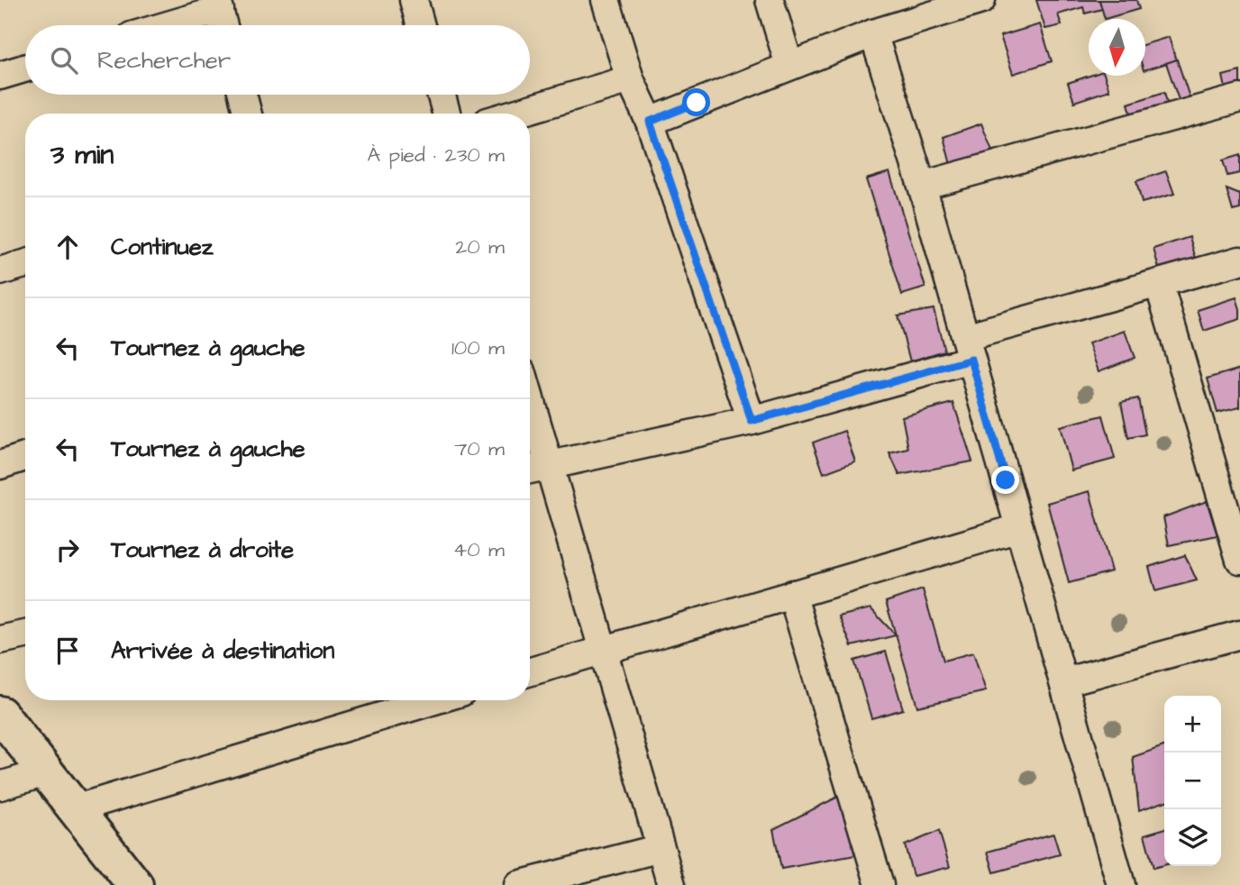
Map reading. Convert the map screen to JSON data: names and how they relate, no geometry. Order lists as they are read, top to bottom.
{
  "north": "bottom",
  "page": {
    "search": "Rechercher",
    "heading": ["3 min", "À pied · 230 m"],
    "list": [
      ["Continuez", "20 m"],
      ["Tournez à gauche", "100 m"],
      ["Tournez à gauche", "70 m"],
      ["Tournez à droite", "40 m"],
      "Arrivée à destination"
    ],
    "map_buttons": ["+", "−"]
  }
}
